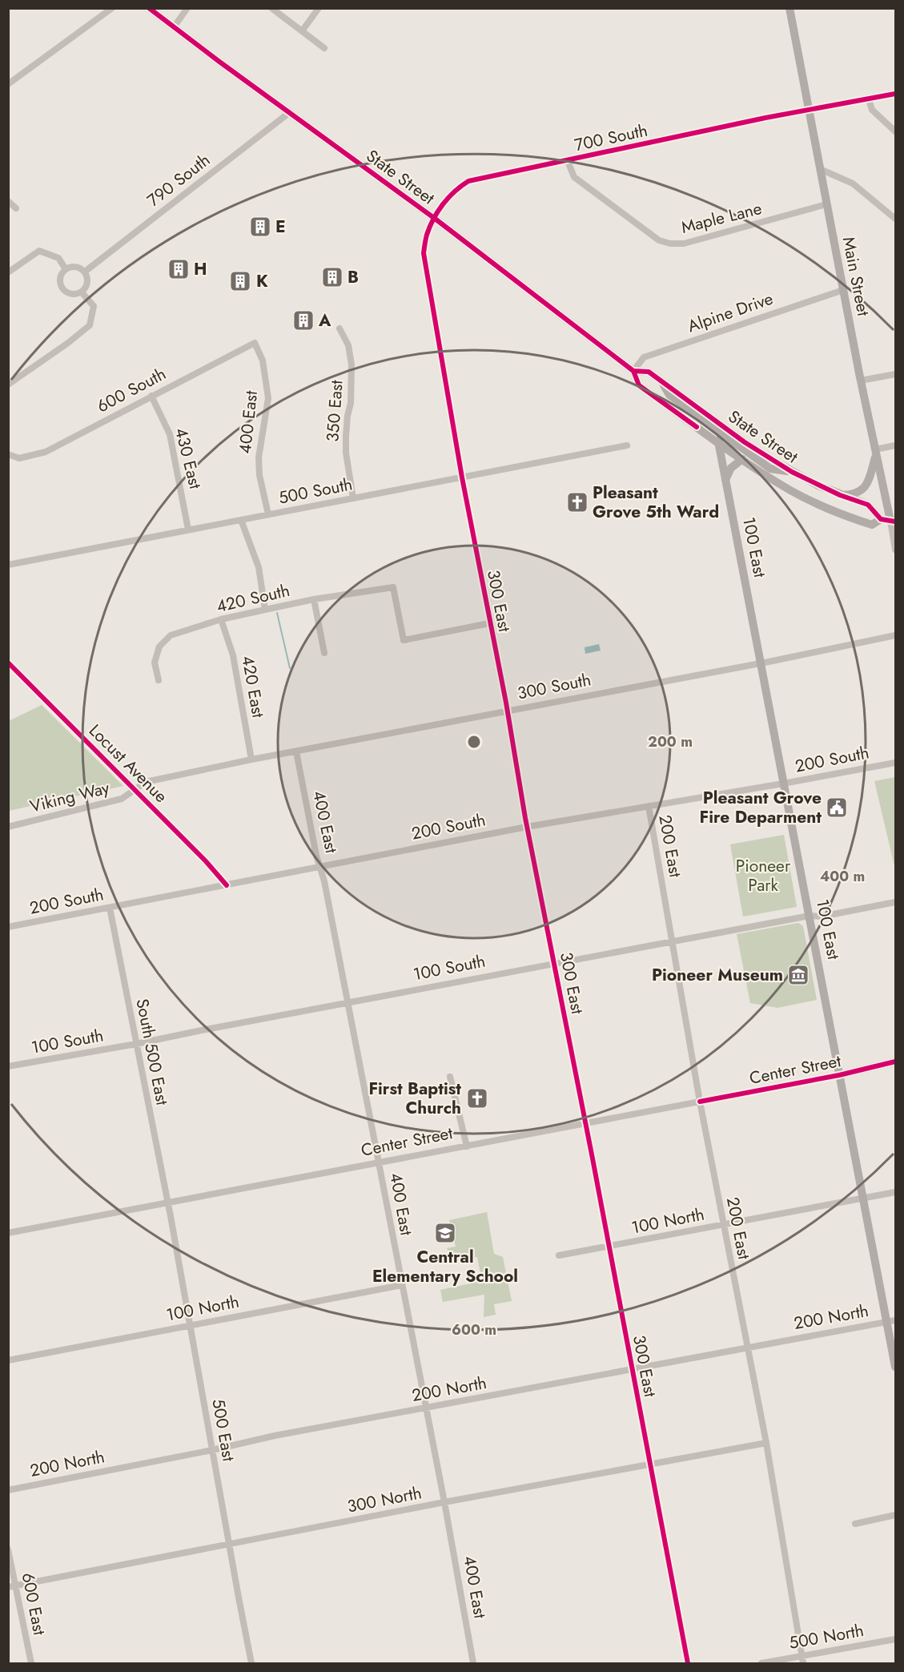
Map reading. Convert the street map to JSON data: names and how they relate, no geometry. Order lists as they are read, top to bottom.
{
  "streets": {
    "main road": [
      "State Street",
      "Main Street",
      "100 East",
      "Center Street"
    ],
    "street": [
      "700 South",
      "790 South",
      "Maple Lane",
      "Alpine Drive",
      "600 South",
      "350 East",
      "400 East",
      "430 East",
      "500 South",
      "420 South",
      "300 East",
      "420 East",
      "300 South",
      "200 South",
      "Locust Avenue",
      "Viking Way",
      "200 East",
      "100 South",
      "South 500 East",
      "100 North",
      "200 North",
      "500 East",
      "300 North",
      "600 East",
      "500 North"
    ]
  },
  "crossings": [
    ["700 South", "State Street"],
    ["700 South", "Maple Lane"],
    ["700 South", "Main Street"],
    ["700 South", "300 East"],
    ["State Street", "790 South"],
    ["State Street", "Main Street"],
    ["State Street", "Alpine Drive"],
    ["State Street", "100 East"],
    ["State Street", "300 East"],
    ["Maple Lane", "Main Street"],
    ["Main Street", "Alpine Drive"],
    ["600 South", "400 East"],
    ["600 South", "430 East"],
    ["350 East", "500 South"],
    ["400 East", "500 South"],
    ["400 East", "300 South"],
    ["400 East", "200 South"],
    ["400 East", "100 South"],
    ["400 East", "Center Street"],
    ["400 East", "100 North"],
    ["400 East", "200 North"],
    ["400 East", "300 North"],
    ["430 East", "500 South"],
    ["500 South", "300 East"],
    ["100 East", "300 South"],
    ["100 East", "200 South"],
    ["100 East", "100 South"],
    ["100 East", "Center Street"],
    ["100 East", "100 North"],
    ["100 East", "200 North"],
    ["420 South", "300 East"],
    ["420 South", "420 East"],
    ["300 East", "300 South"],
    ["300 East", "200 South"],
    ["300 East", "100 South"],
    ["300 East", "Center Street"],
    ["300 East", "100 North"],
    ["300 East", "200 North"],
    ["300 East", "300 North"],
    ["420 East", "300 South"],
    ["300 South", "Locust Avenue"],
    ["300 South", "Viking Way"],
    ["200 South", "Locust Avenue"],
    ["200 South", "200 East"],
    ["200 South", "South 500 East"],
    ["Locust Avenue", "Viking Way"],
    ["200 East", "100 South"],
    ["200 East", "Center Street"],
    ["200 East", "100 North"],
    ["200 East", "200 North"],
    ["200 East", "300 North"],
    ["200 East", "500 North"],
    ["100 South", "South 500 East"],
    ["South 500 East", "Center Street"],
    ["South 500 East", "500 East"],
    ["Center Street", "500 East"],
    ["100 North", "500 East"],
    ["200 North", "500 East"],
    ["500 East", "300 North"],
    ["300 North", "600 East"]
  ],
  "parks": ["Pioneer Park"],
  "places": {
    "building": [
      "E",
      "H",
      "B",
      "K",
      "A"
    ],
    "church": ["Pleasant Grove 5th Ward", "First Baptist Church"],
    "public building": ["Pleasant Grove Fire Deparment"],
    "museum": ["Pioneer Museum"],
    "school or university": ["Central Elementary School"]
  },
  "rings": ["200 m", "400 m", "600 m"]
}
